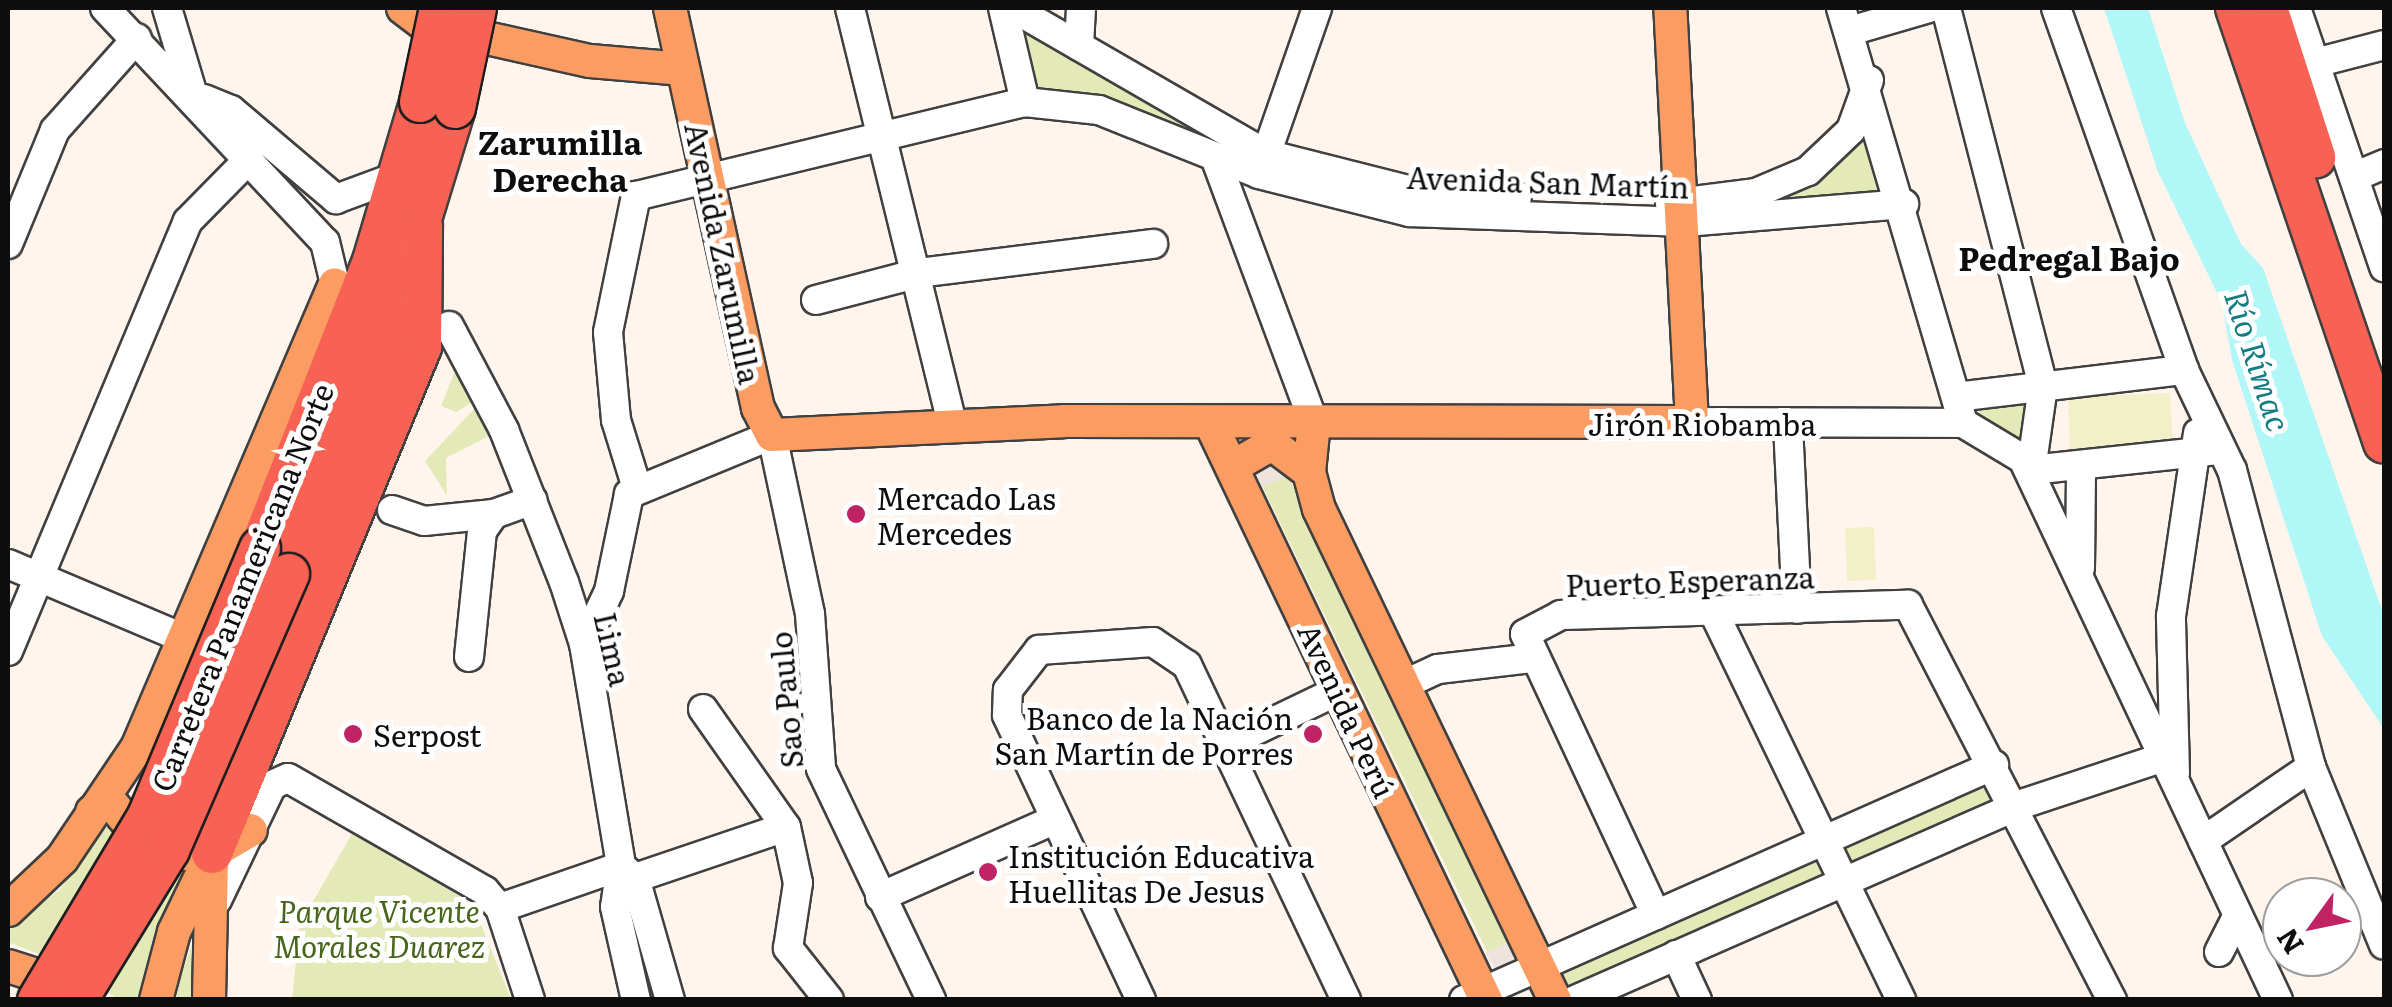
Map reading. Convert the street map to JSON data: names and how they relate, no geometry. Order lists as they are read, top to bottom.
{
  "streets": {
    "highway": ["Carretera Panamericana Norte"],
    "main road": ["Avenida Zarumilla", "Jirón Riobamba", "Avenida Perú"],
    "street": [
      "Avenida San Martín",
      "Puerto Esperanza",
      "Lima",
      "Sao Paulo"
    ]
  },
  "crossings": [
    ["Avenida San Martín", "Avenida Zarumilla"],
    ["Avenida Zarumilla", "Jirón Riobamba"],
    ["Avenida Zarumilla", "Sao Paulo"],
    ["Jirón Riobamba", "Sao Paulo"],
    ["Jirón Riobamba", "Avenida Perú"]
  ],
  "districts": ["Zarumilla Derecha", "Pedregal Bajo"],
  "water": ["Río Rímac"],
  "parks": ["Parque Vicente Morales Duarez"],
  "places": [
    "Mercado Las Mercedes",
    "Serpost",
    "Banco de la Nación San Martín de Porres",
    "Institución Educativa Huellitas De Jesus"
  ],
  "north": "bottom left"
}
